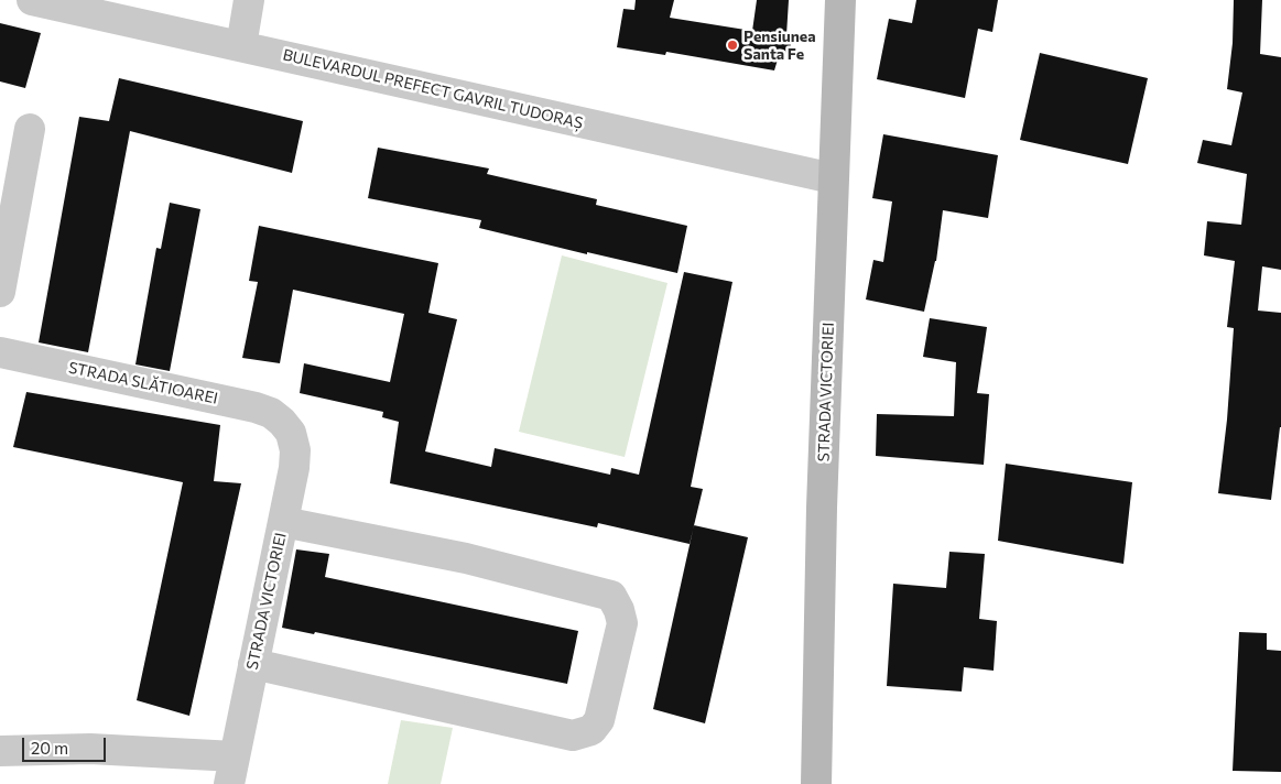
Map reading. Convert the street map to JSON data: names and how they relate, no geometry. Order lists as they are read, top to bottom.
{
  "streets": {
    "street": ["BULEVARDUL PREFECT GAVRIL TUDORAȘ", "STRADA SLĂTIOAREI", "STRADA VICTORIEI"]
  },
  "crossings": [
    ["BULEVARDUL PREFECT GAVRIL TUDORAȘ", "STRADA VICTORIEI"],
    ["STRADA SLĂTIOAREI", "STRADA VICTORIEI"]
  ],
  "places": ["Pensiunea Santa Fe"],
  "scale_bar": "20 m"
}
